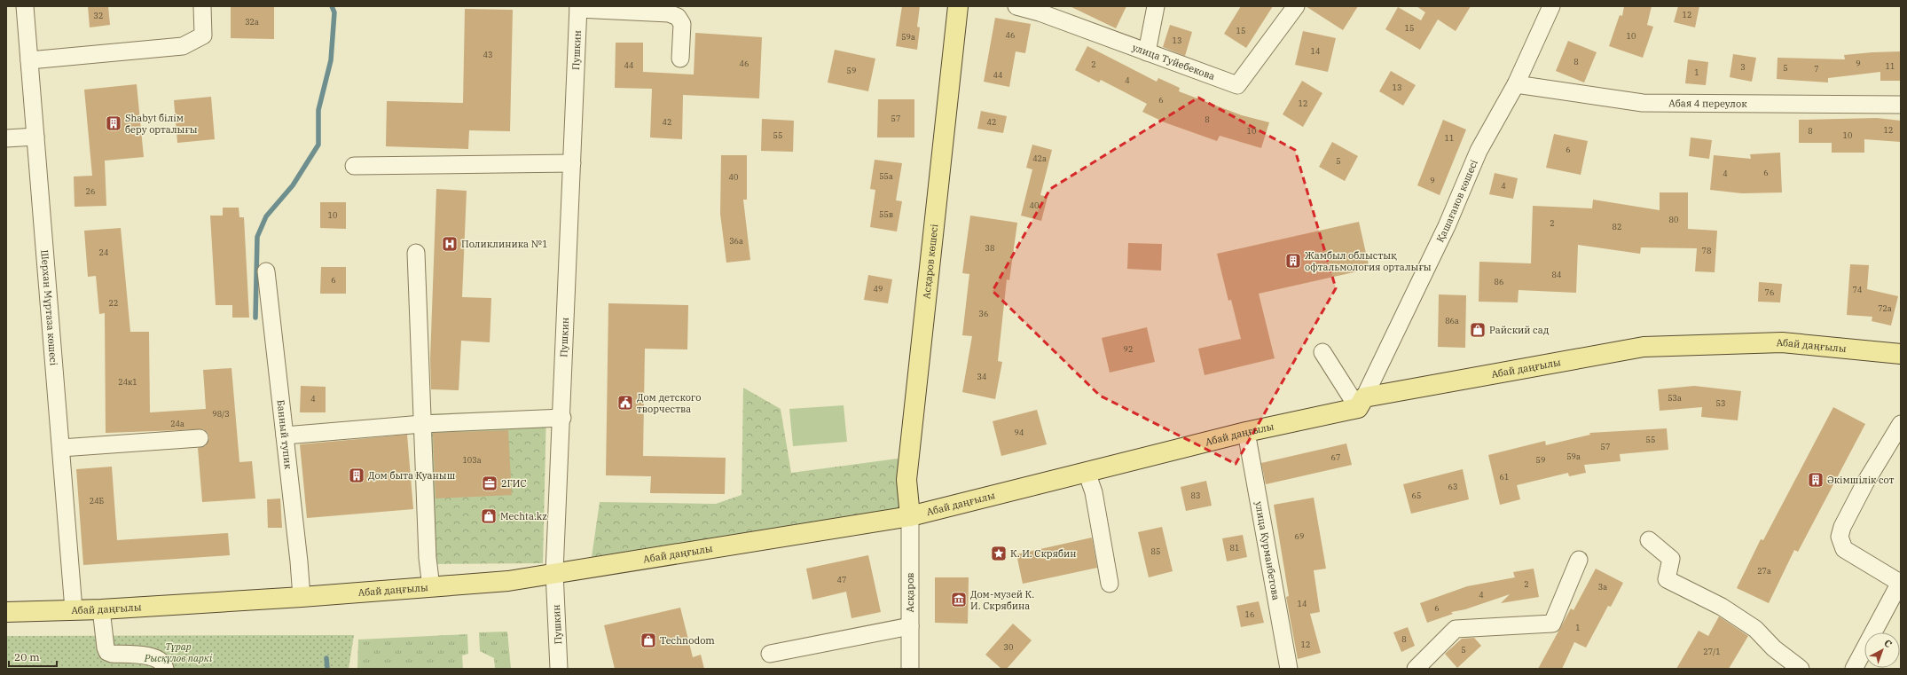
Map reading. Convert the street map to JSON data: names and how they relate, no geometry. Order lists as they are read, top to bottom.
{
  "streets": {
    "main road": ["Асқаров көшесі", "Абай даңғылы"],
    "street": [
      "Пушкин",
      "улица Туйебекова",
      "Абая 4 переулок",
      "Қашағанов көшесі",
      "Шерхан Мұртаза көшесі",
      "Банный тупик",
      "улица Курманбетова",
      "Асқаров"
    ]
  },
  "crossings": [
    ["Пушкин", "Абай даңғылы"],
    ["Абая 4 переулок", "Қашағанов көшесі"],
    ["Қашағанов көшесі", "Абай даңғылы"],
    ["Асқаров көшесі", "Абай даңғылы"],
    ["Асқаров көшесі", "Асқаров"],
    ["Шерхан Мұртаза көшесі", "Абай даңғылы"],
    ["Абай даңғылы", "Банный тупик"],
    ["Абай даңғылы", "улица Курманбетова"],
    ["Абай даңғылы", "Асқаров"]
  ],
  "parks": ["Тұрар Рысқұлов паркі"],
  "places": {
    "building": [
      "Shabyt білім беру орталығы",
      "Жамбыл облыстық офтальмология орталығы",
      "Дом быта Куаныш",
      "Әкімшілік сот"
    ],
    "hospital": ["Поликлиника №1"],
    "shop": ["Райский сад", "Mechta.kz", "Technodom"],
    "public building": ["Дом детского творчества"],
    "office": ["2ГИС"],
    "place": ["К. И. Скрябин"],
    "museum": ["Дом-музей К. И. Скрябина"]
  },
  "house_numbers": [
    "12",
    "32",
    "32а",
    "15",
    "15",
    "46",
    "10",
    "59а",
    "13",
    "14",
    "43",
    "8",
    "46",
    "9",
    "2",
    "44",
    "11",
    "3",
    "5",
    "7",
    "59",
    "1",
    "44",
    "4",
    "13",
    "6",
    "12",
    "57",
    "8",
    "42",
    "42",
    "12",
    "10",
    "8",
    "55",
    "10",
    "11",
    "6",
    "42а",
    "5",
    "6",
    "4",
    "55а",
    "40",
    "9",
    "4",
    "26",
    "40",
    "55в",
    "10",
    "80",
    "2",
    "82",
    "36а",
    "38",
    "78",
    "24",
    "84",
    "6",
    "86",
    "49",
    "74",
    "76",
    "22",
    "72а",
    "36",
    "86а",
    "92",
    "34",
    "24к1",
    "53а",
    "4",
    "53",
    "98/3",
    "24а",
    "94",
    "55",
    "57",
    "59а",
    "67",
    "103а",
    "59",
    "61",
    "63",
    "83",
    "65",
    "24Б",
    "69",
    "81",
    "85",
    "27а",
    "47",
    "2",
    "3а",
    "4",
    "14",
    "6",
    "16",
    "1",
    "8",
    "12",
    "30",
    "5",
    "27/1"
  ],
  "scale_bar": "20 m",
  "north": "top right"
}
